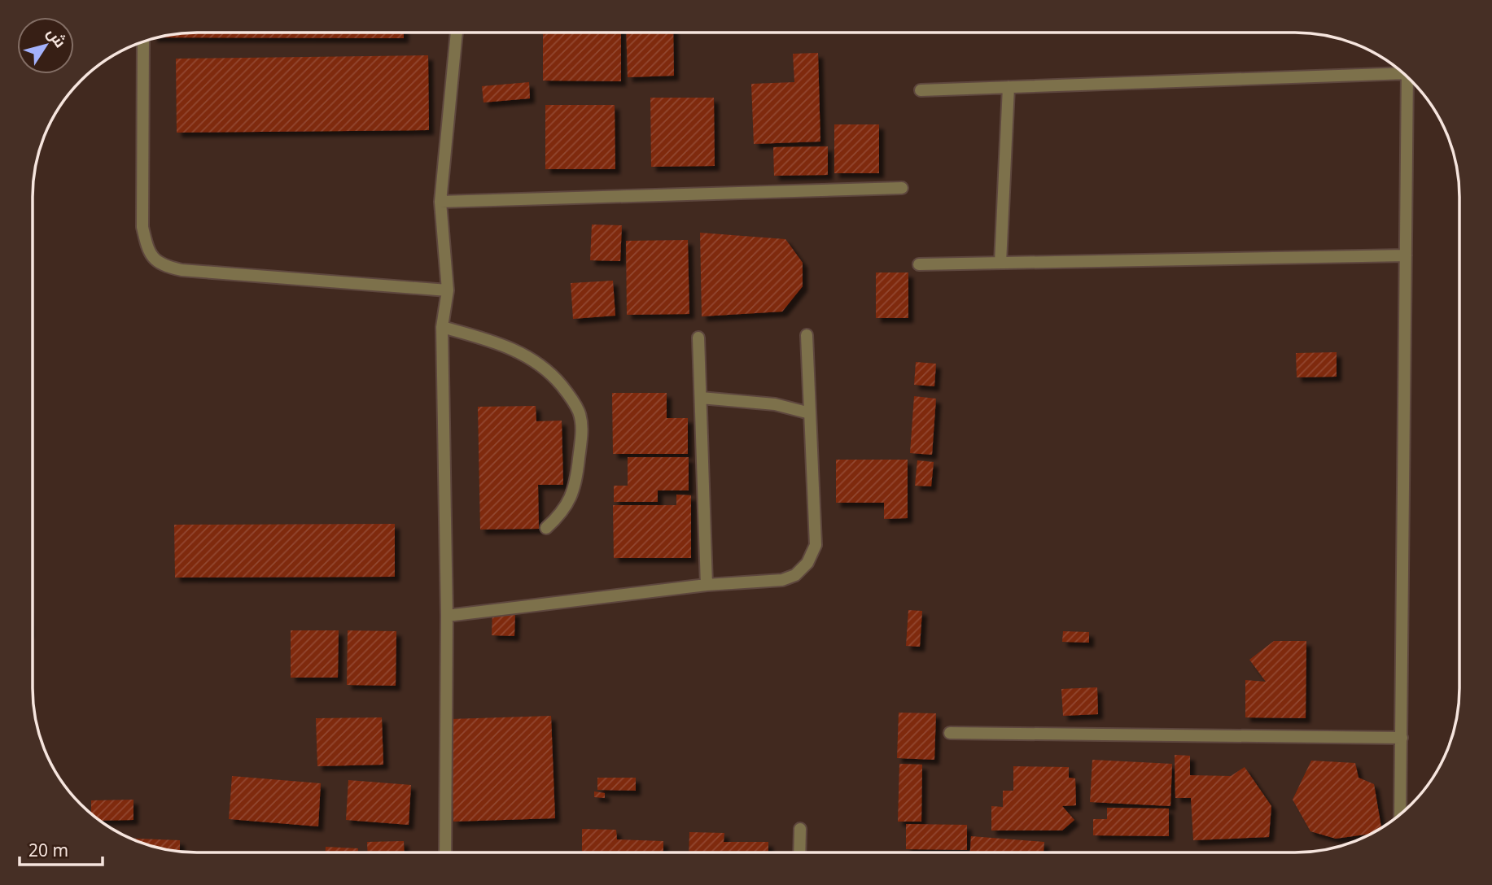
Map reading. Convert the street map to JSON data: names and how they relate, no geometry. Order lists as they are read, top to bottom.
{
  "scale_bar": "20 m",
  "north": "top right"
}
